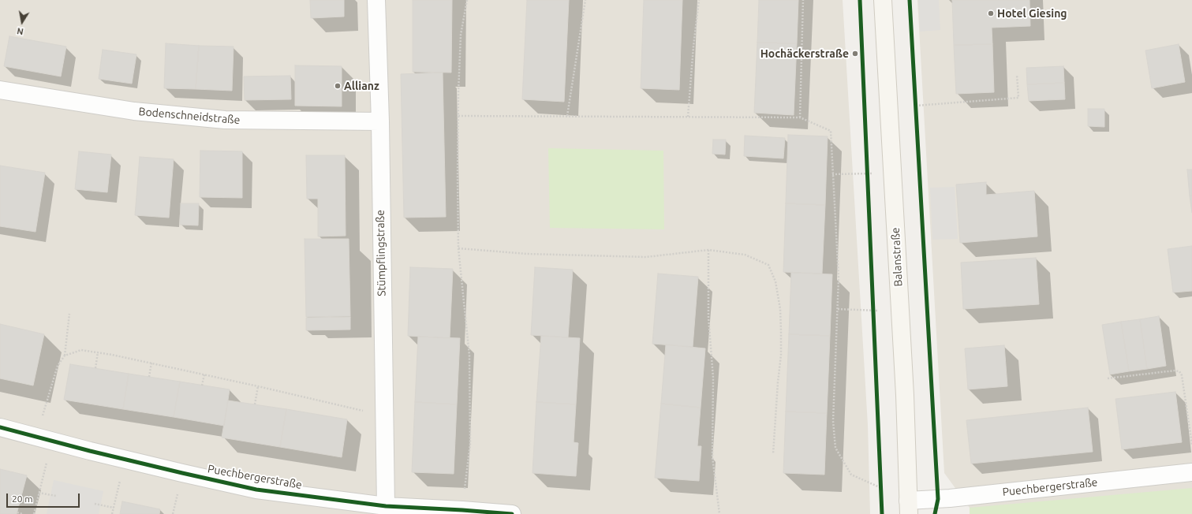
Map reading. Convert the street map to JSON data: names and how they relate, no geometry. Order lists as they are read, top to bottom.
{
  "streets": {
    "street": [
      "Bodenschneidstraße",
      "Stümpflingstraße",
      "Balanstraße",
      "Puechbergerstraße"
    ]
  },
  "crossings": [
    ["Bodenschneidstraße", "Stümpflingstraße"],
    ["Stümpflingstraße", "Puechbergerstraße"],
    ["Balanstraße", "Puechbergerstraße"]
  ],
  "places": ["Hotel Giesing", "Hochäckerstraße", "Allianz"],
  "scale_bar": "20 m",
  "north": "bottom"
}
